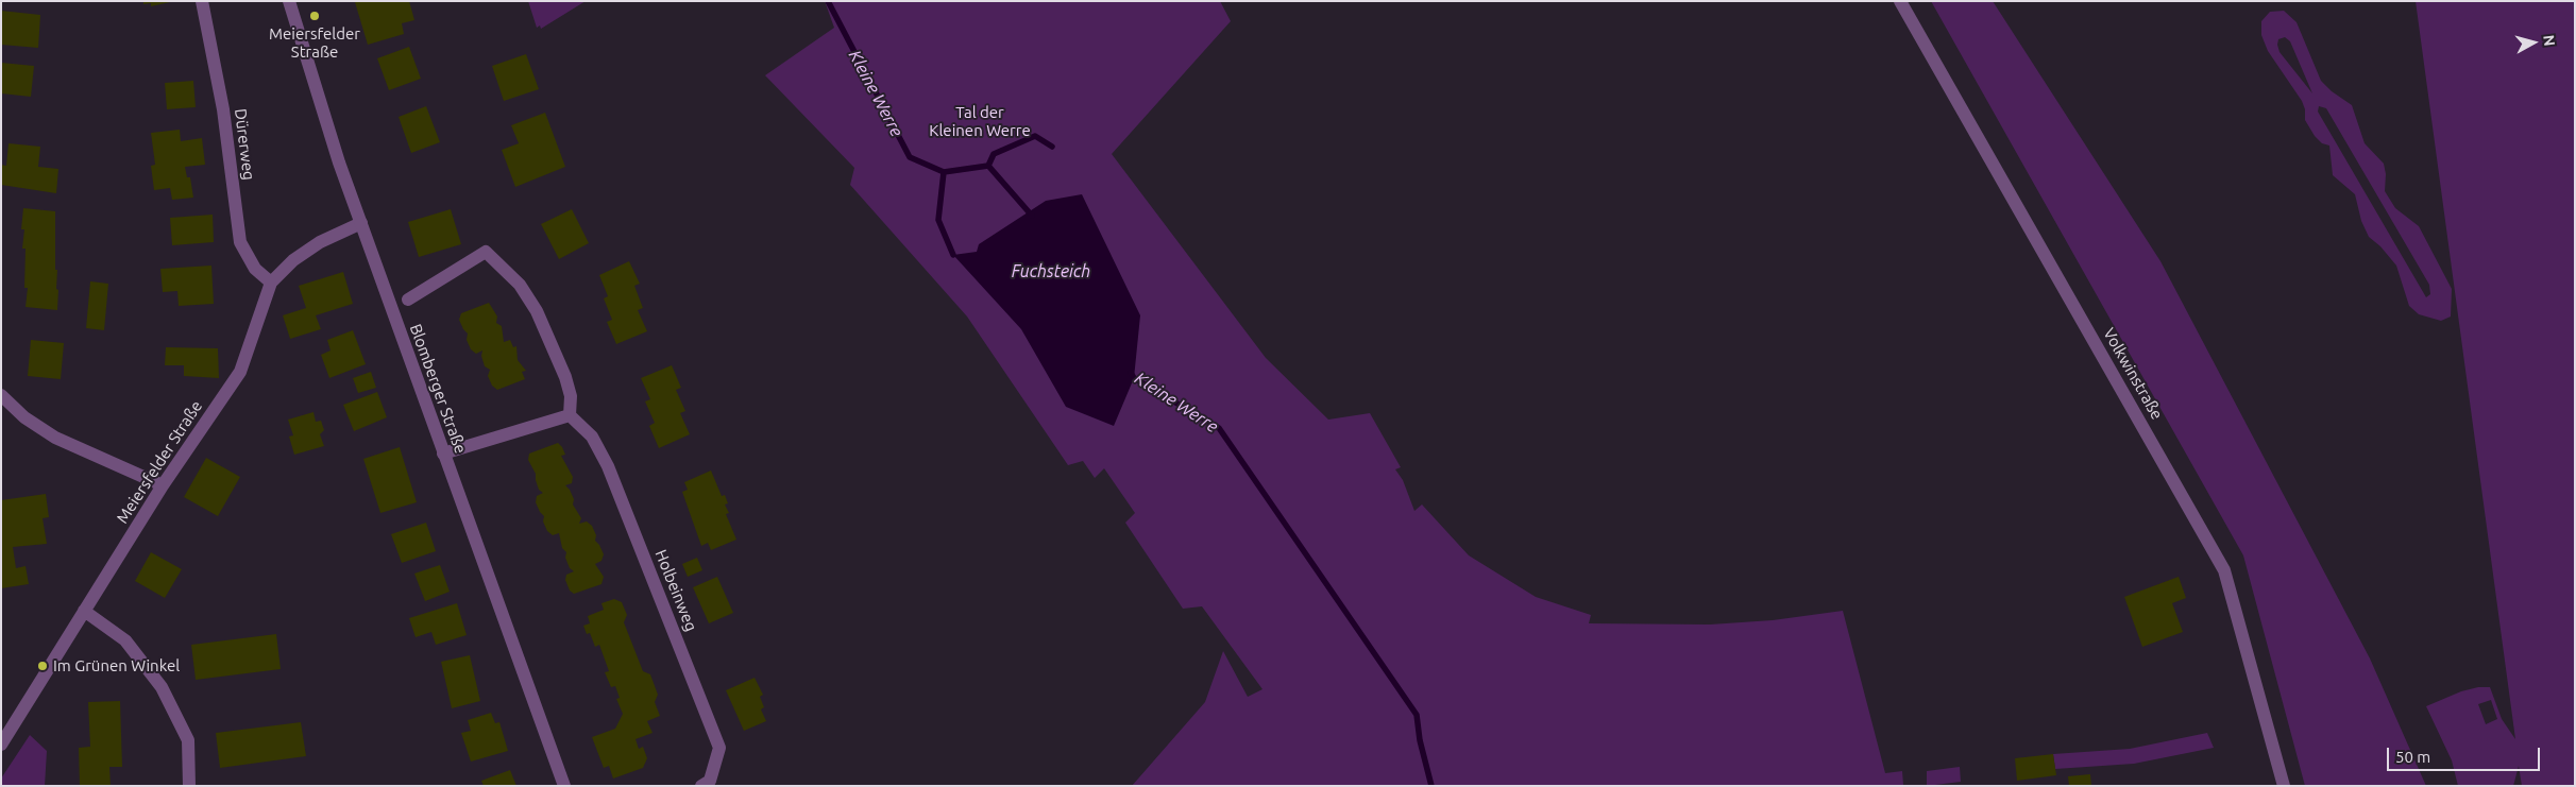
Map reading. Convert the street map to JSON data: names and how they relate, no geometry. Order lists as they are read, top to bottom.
{
  "streets": {
    "street": [
      "Dürerweg",
      "Volkwinstraße",
      "Blomberger Straße",
      "Meiersfelder Straße",
      "Holbeinweg"
    ]
  },
  "crossings": [
    ["Dürerweg", "Meiersfelder Straße"],
    ["Blomberger Straße", "Meiersfelder Straße"]
  ],
  "water": ["Kleine Werre", "Fuchsteich"],
  "parks": ["Tal der Kleinen Werre"],
  "places": ["Meiersfelder Straße", "Im Grünen Winkel"],
  "scale_bar": "50 m",
  "north": "right"
}
